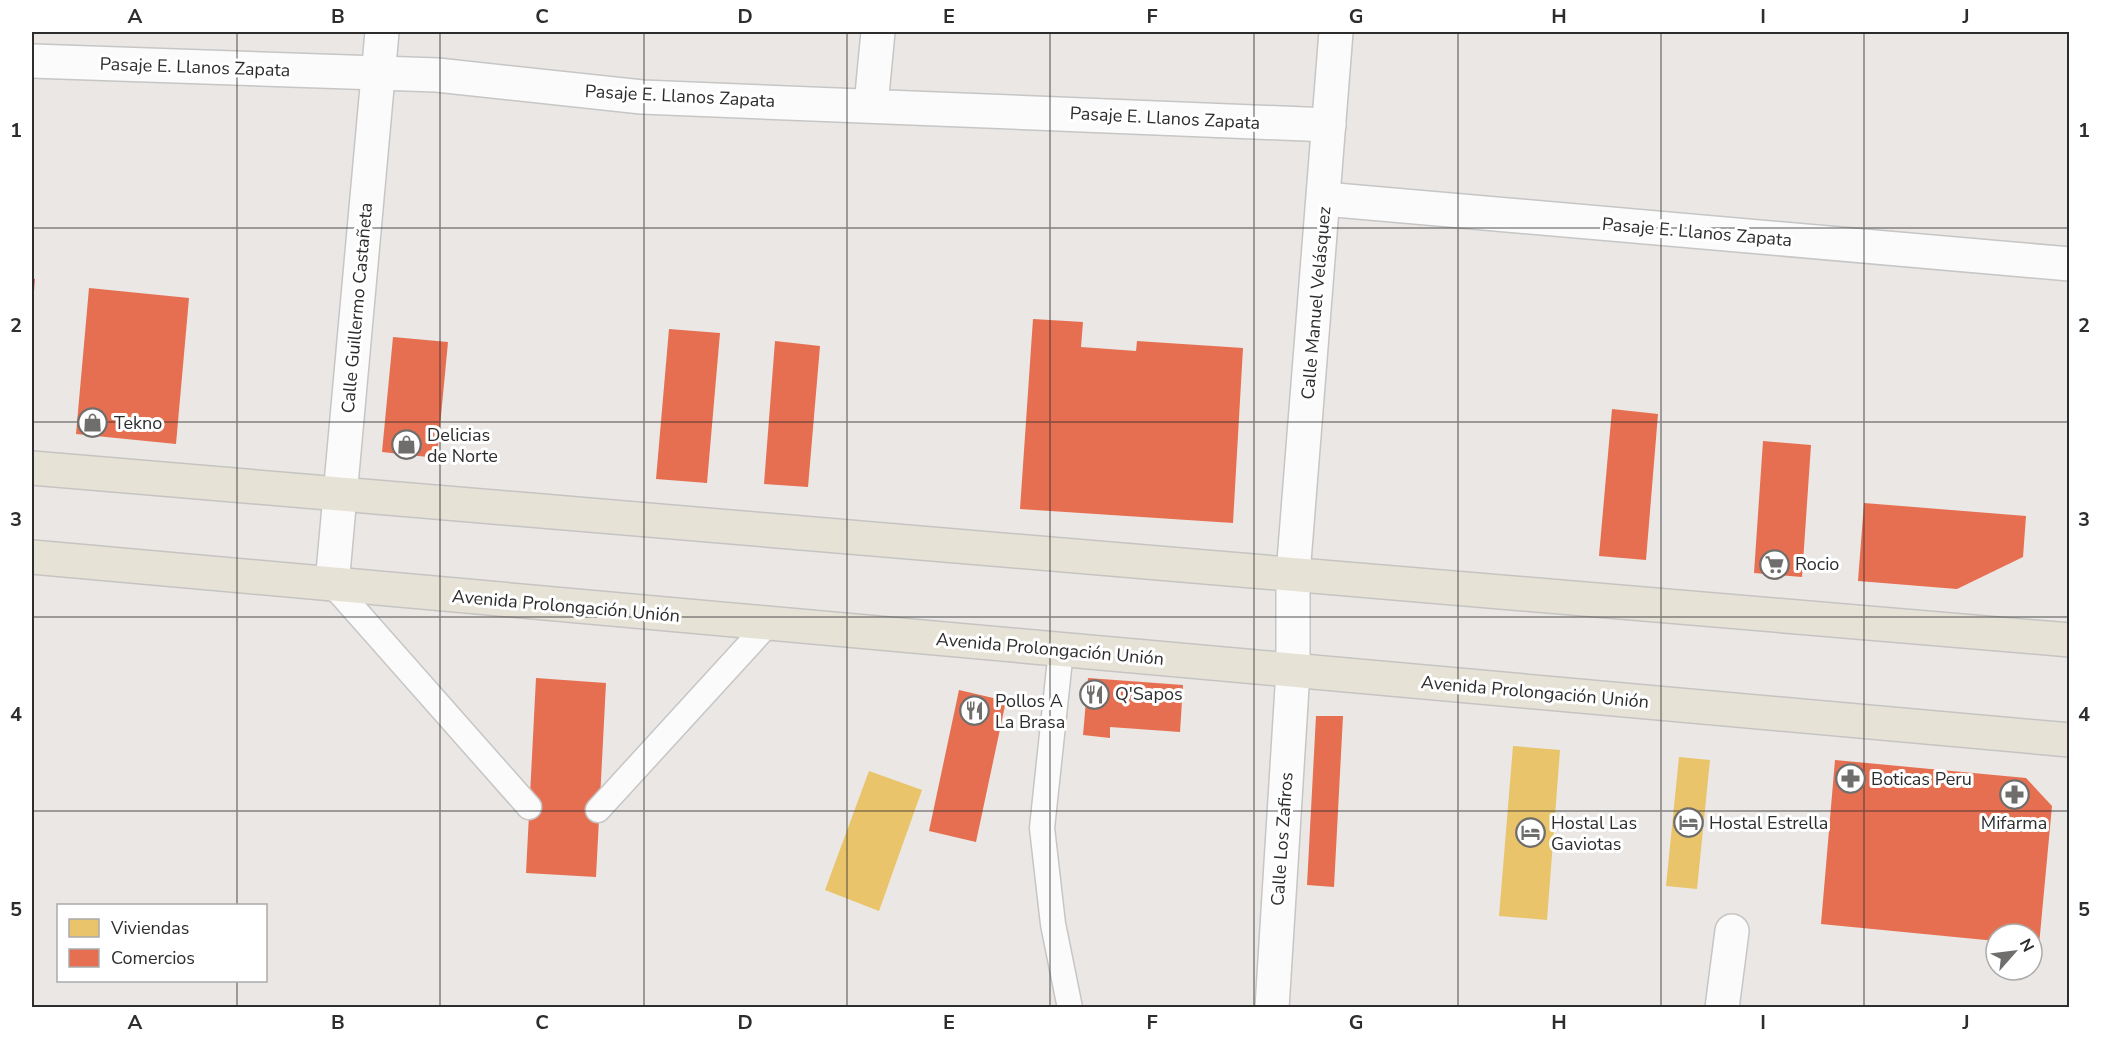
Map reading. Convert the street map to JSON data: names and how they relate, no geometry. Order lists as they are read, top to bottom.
{
  "streets": {
    "main road": ["Avenida Prolongación Unión"],
    "street": [
      "Pasaje E. Llanos Zapata",
      "Calle Manuel Velásquez",
      "Calle Guillermo Castañeta",
      "Calle Los Zafiros"
    ]
  },
  "crossings": [
    ["Pasaje E. Llanos Zapata", "Calle Manuel Velásquez"],
    ["Pasaje E. Llanos Zapata", "Calle Guillermo Castañeta"],
    ["Calle Manuel Velásquez", "Avenida Prolongación Unión"],
    ["Calle Manuel Velásquez", "Calle Los Zafiros"],
    ["Calle Guillermo Castañeta", "Avenida Prolongación Unión"],
    ["Avenida Prolongación Unión", "Calle Los Zafiros"]
  ],
  "places": {
    "shop": ["Tekno", "Delicias de Norte"],
    "supermarket": ["Rocio"],
    "restaurant": ["Q'Sapos", "Pollos A La Brasa"],
    "pharmacy": ["Boticas Peru", "Mifarma"],
    "hotel": ["Hostal Estrella", "Hostal Las Gaviotas"]
  },
  "legend": ["Viviendas", "Comercios"],
  "north": "top right",
  "grid": {
    "columns": [
      "A",
      "B",
      "C",
      "D",
      "E",
      "F",
      "G",
      "H",
      "I",
      "J"
    ],
    "rows": [
      "1",
      "2",
      "3",
      "4",
      "5"
    ]
  }
}
